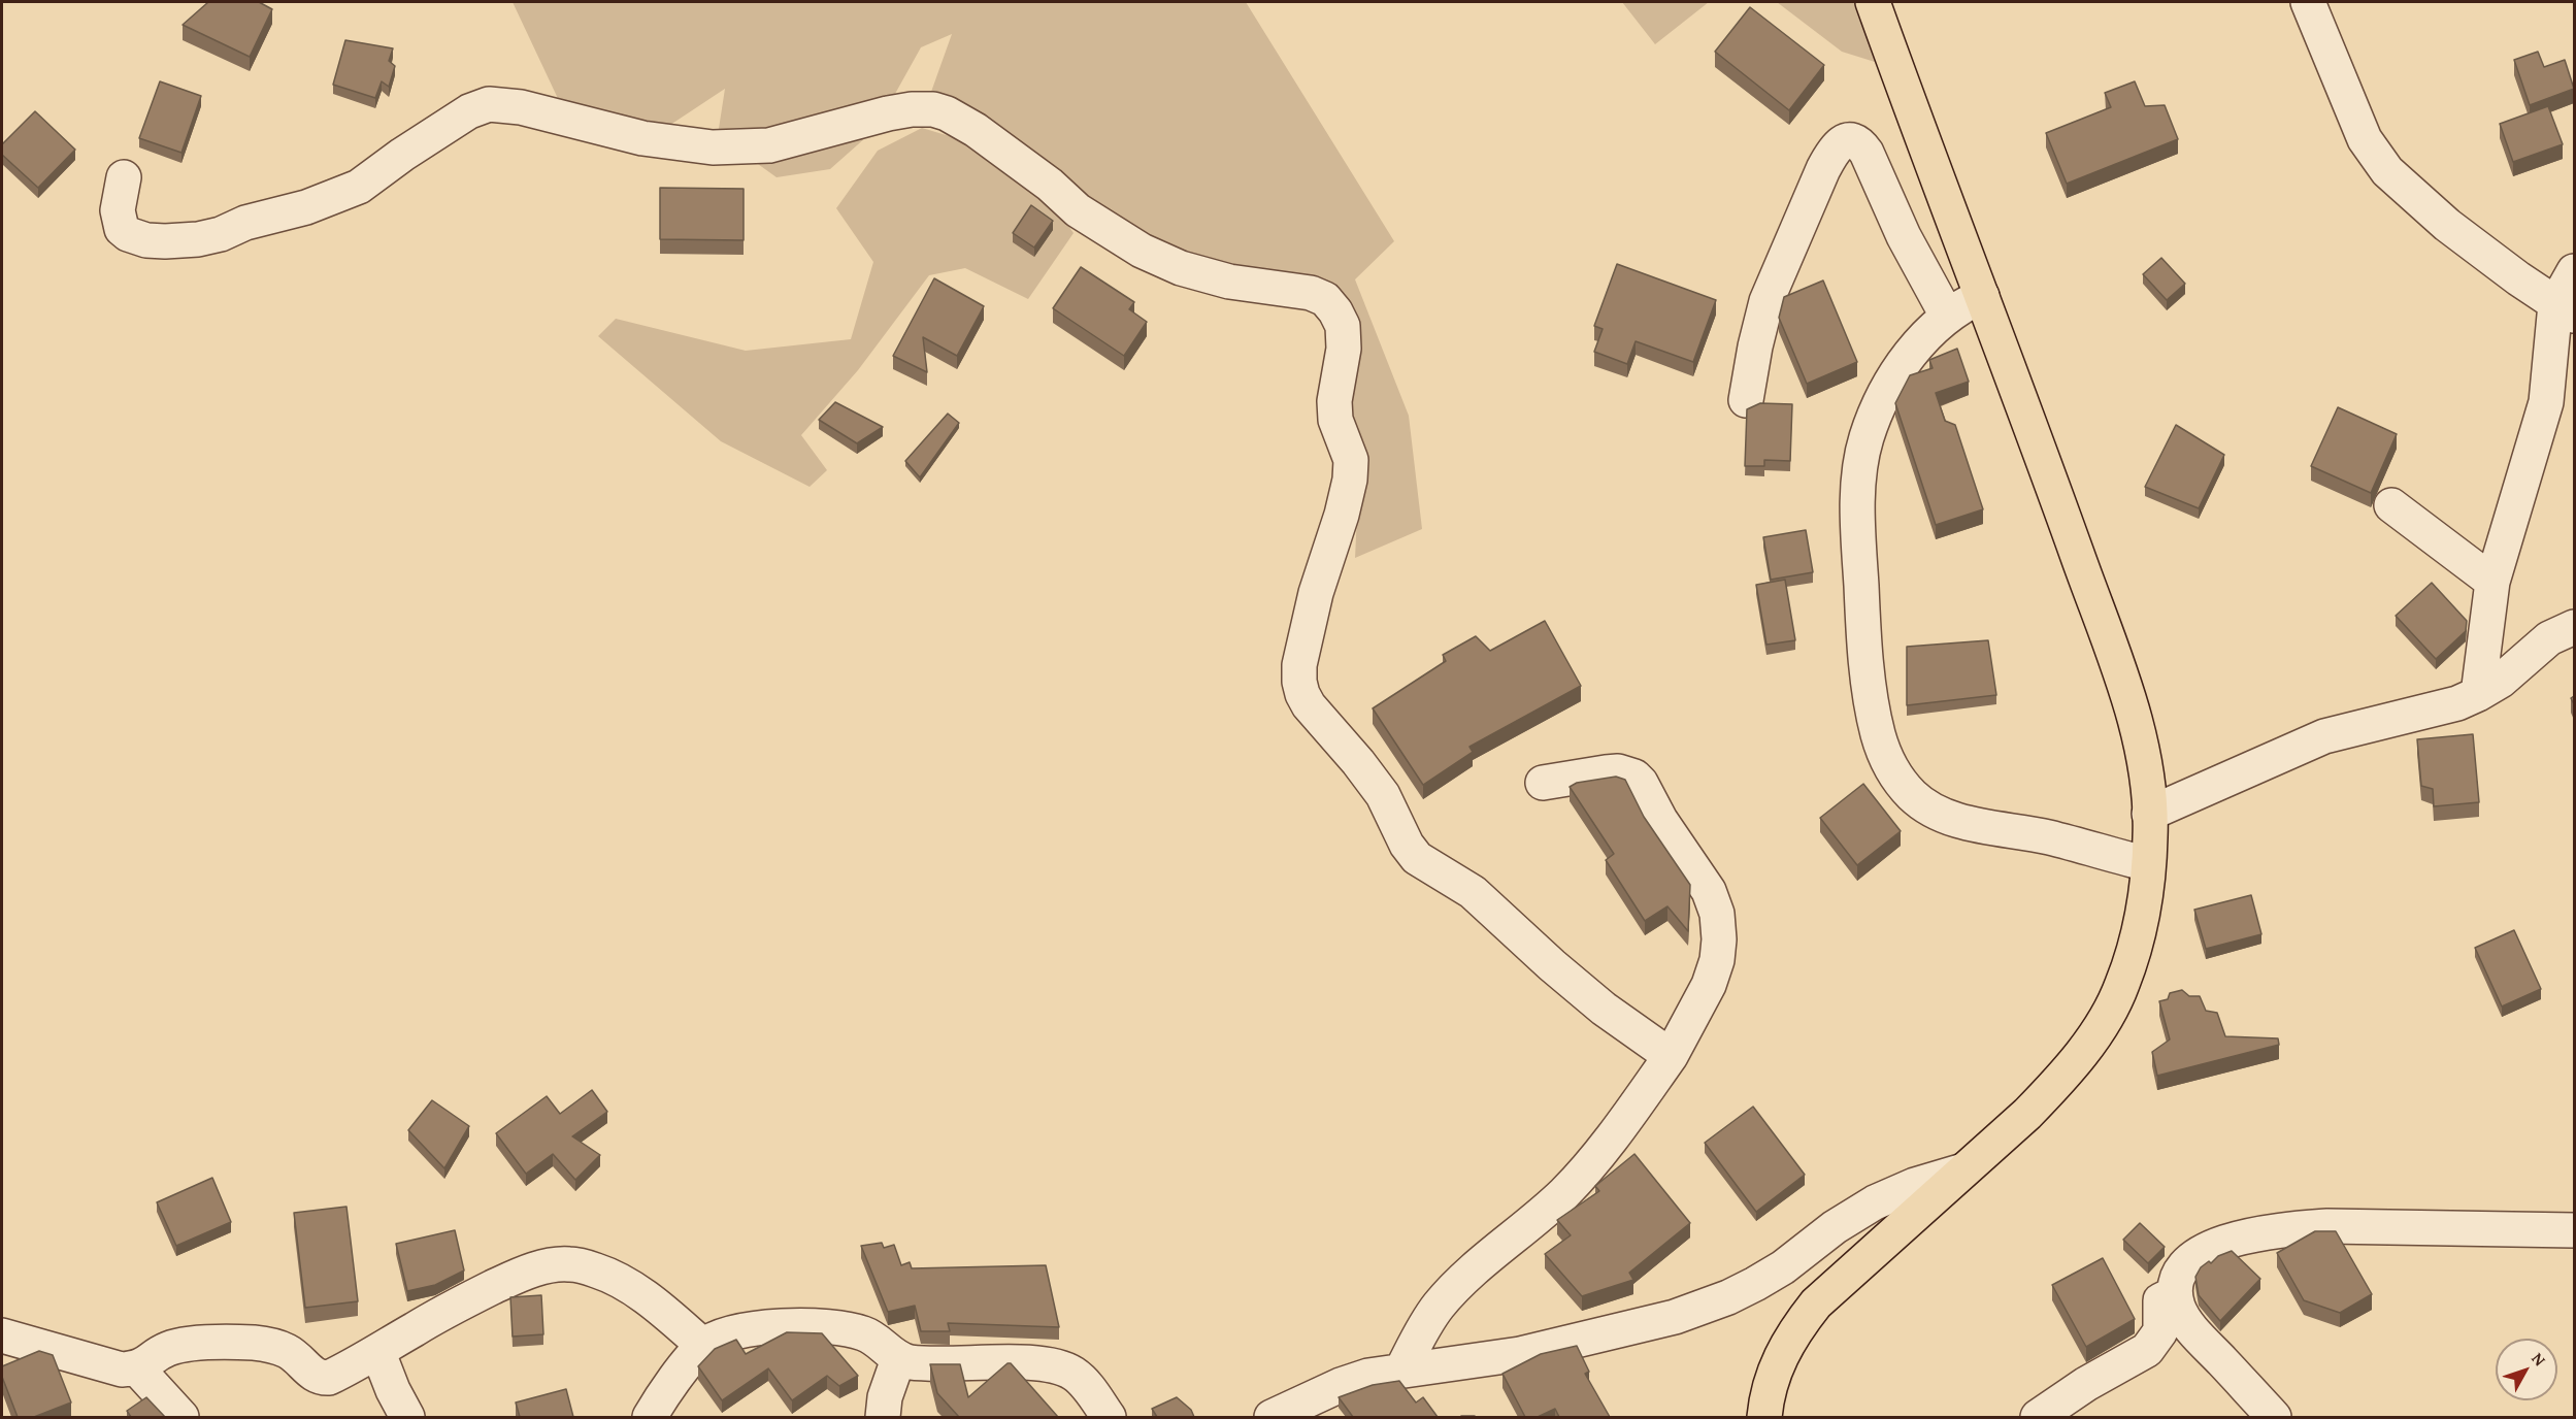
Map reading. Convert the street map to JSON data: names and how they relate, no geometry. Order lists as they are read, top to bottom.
{
  "north": "top right"
}
